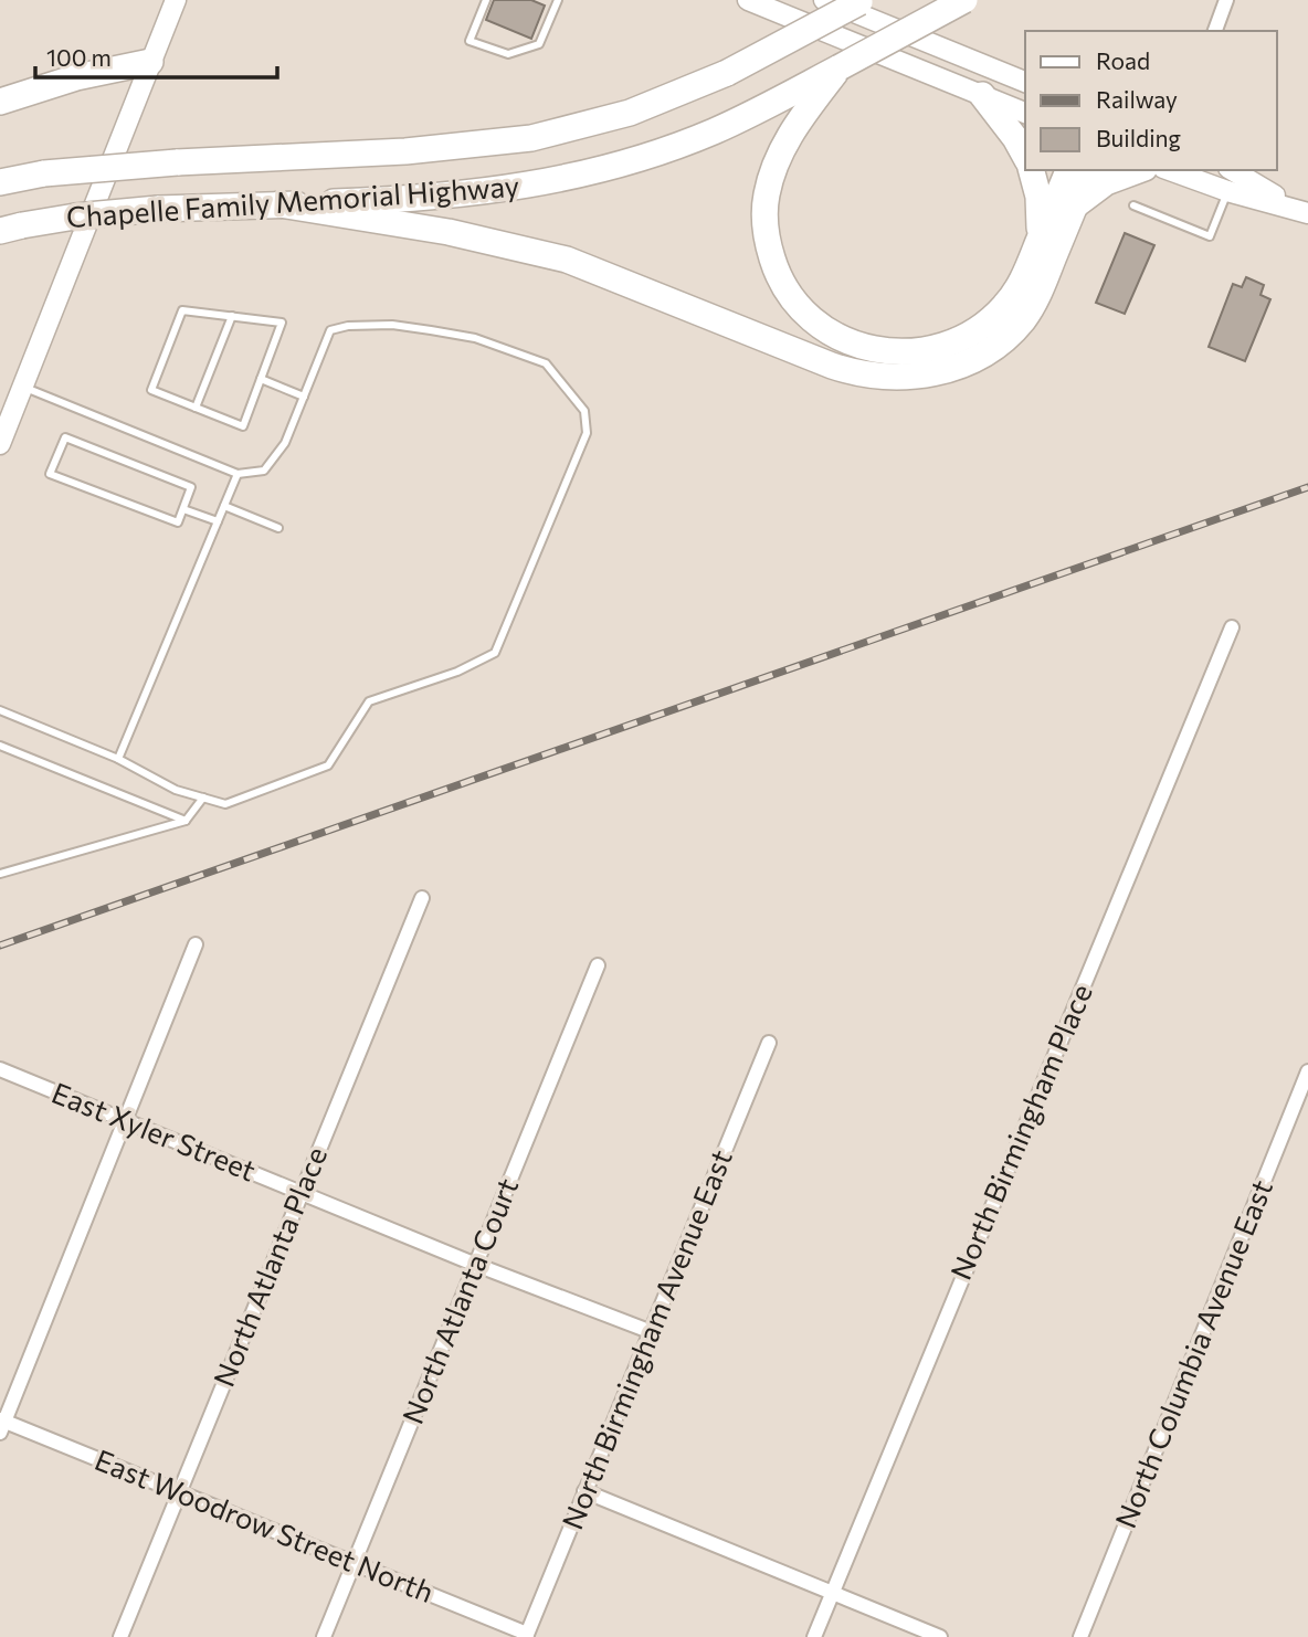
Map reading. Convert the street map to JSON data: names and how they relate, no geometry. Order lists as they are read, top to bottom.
{
  "streets": {
    "highway": ["Chapelle Family Memorial Highway"],
    "street": [
      "East Xyler Street",
      "North Birmingham Place",
      "North Atlanta Place",
      "North Atlanta Court",
      "North Birmingham Avenue East",
      "North Columbia Avenue East",
      "East Woodrow Street North"
    ]
  },
  "crossings": [
    ["East Xyler Street", "North Atlanta Place"],
    ["East Xyler Street", "North Atlanta Court"],
    ["East Xyler Street", "North Birmingham Avenue East"],
    ["North Atlanta Place", "East Woodrow Street North"],
    ["North Atlanta Court", "East Woodrow Street North"],
    ["North Birmingham Avenue East", "East Woodrow Street North"]
  ],
  "legend": ["Road", "Railway", "Building"],
  "scale_bar": "100 m"
}
